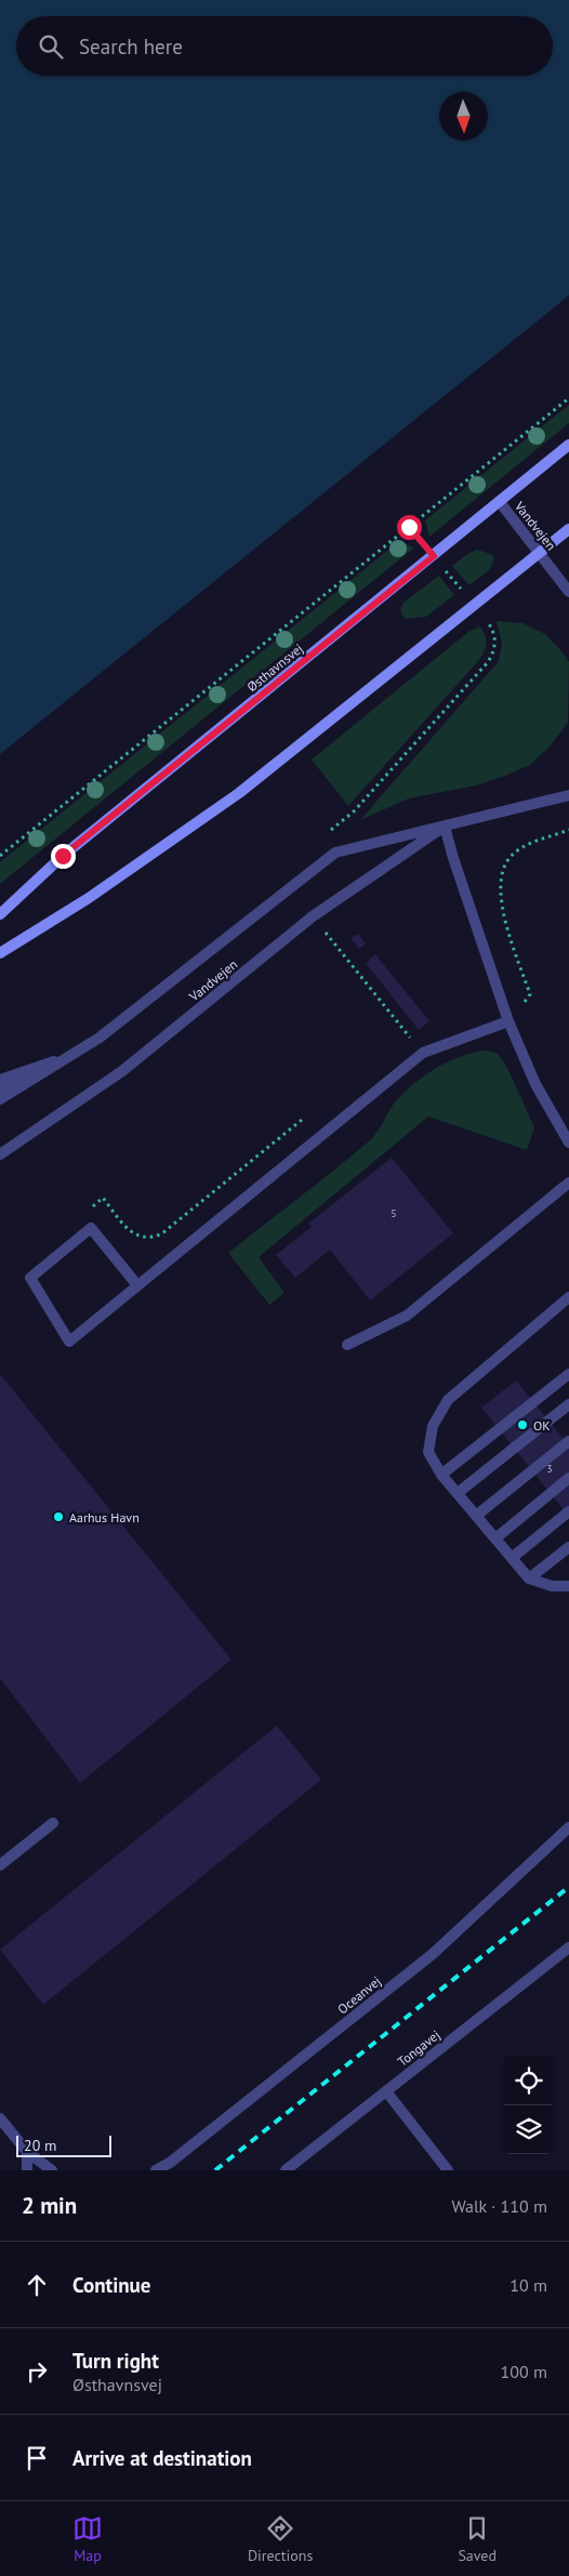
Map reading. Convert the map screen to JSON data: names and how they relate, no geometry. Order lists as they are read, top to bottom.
{
  "streets": {
    "street": [
      "Vandvejen",
      "Østhavnsvej",
      "Oceanvej",
      "Tongavej"
    ]
  },
  "crossings": [
    ["Vandvejen", "Østhavnsvej"]
  ],
  "places": ["OK", "Aarhus Havn"],
  "house_numbers": ["5", "3"],
  "scale_bar": "20 m",
  "north": "bottom",
  "page": {
    "search": "Search here",
    "scale": "20 m",
    "heading": ["2 min", "Walk · 110 m"],
    "list": [
      ["Continue", "10 m"],
      ["Turn right", "Østhavnsvej", "100 m"],
      "Arrive at destination"
    ],
    "nav": ["Map", "Directions", "Saved"]
  }
}
